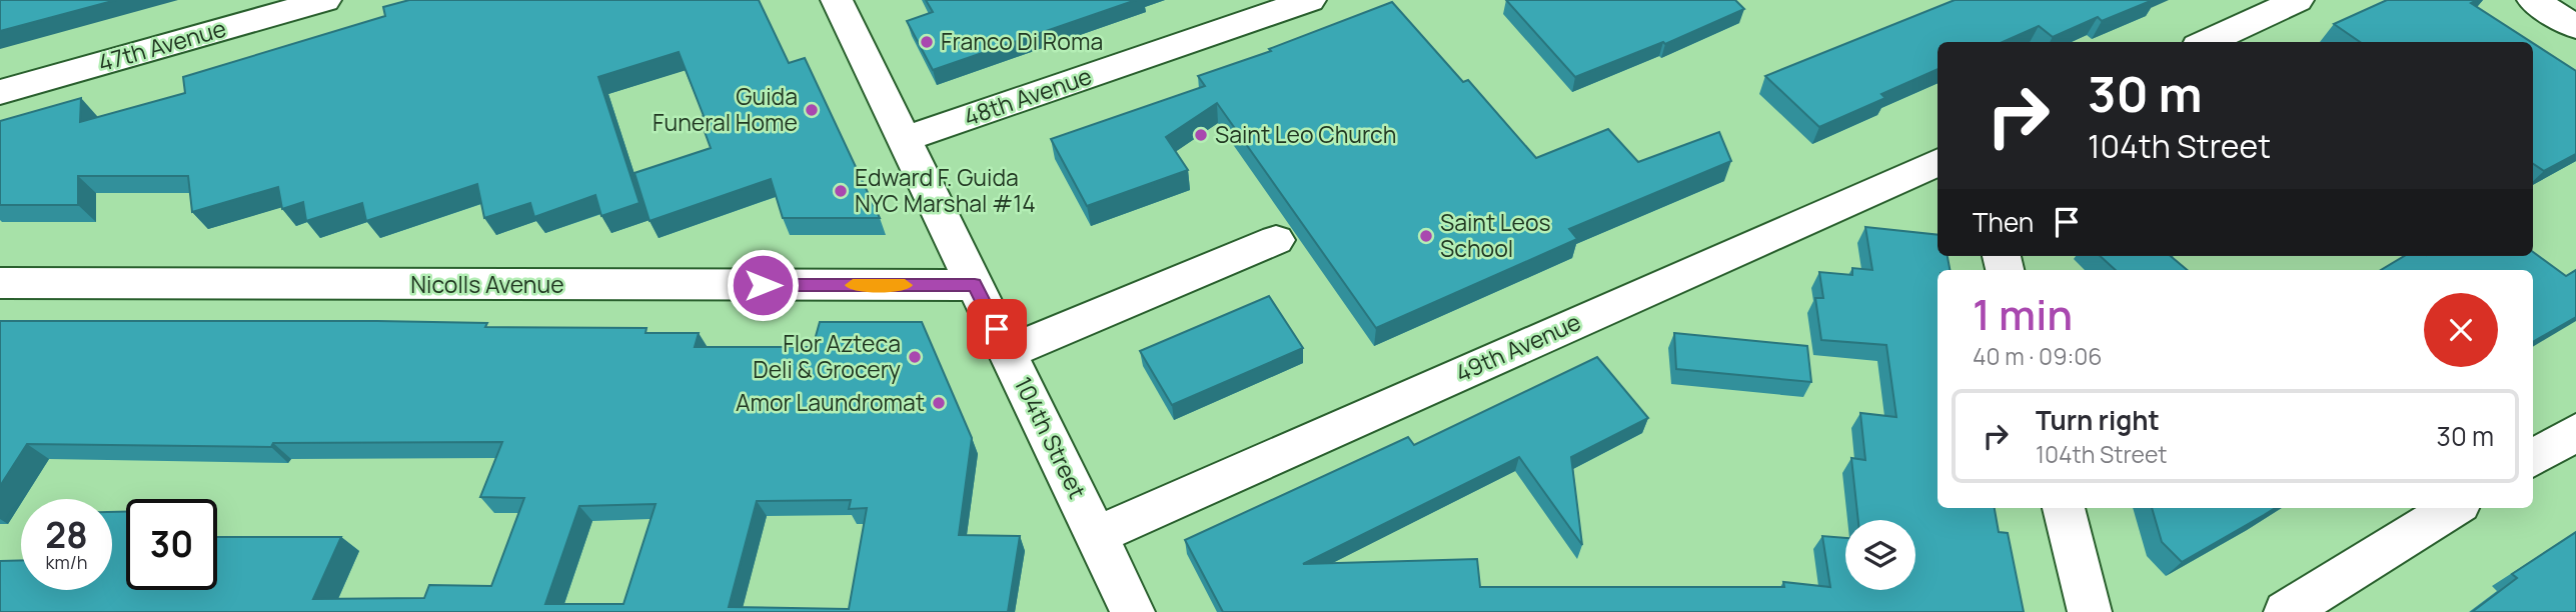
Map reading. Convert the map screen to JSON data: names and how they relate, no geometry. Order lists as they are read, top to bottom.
{
  "streets": {
    "street": [
      "47th Avenue",
      "48th Avenue",
      "Nicolls Avenue",
      "49th Avenue",
      "104th Street"
    ]
  },
  "crossings": [
    ["48th Avenue", "104th Street"],
    ["Nicolls Avenue", "104th Street"],
    ["49th Avenue", "104th Street"]
  ],
  "places": [
    "Franco Di Roma",
    "Guida Funeral Home",
    "Saint Leo Church",
    "Edward F. Guida NYC Marshal #14",
    "Saint Leos School",
    "Flor Azteca Deli & Grocery",
    "Amor Laundromat"
  ],
  "page": {
    "turn": ["30 m", "104th Street"],
    "then": "Then",
    "heading": ["1 min", "40 m · 09:06"],
    "list": [
      {
        "name": "Turn right",
        "note": "104th Street",
        "value": "30 m"
      }
    ],
    "speed": "28 km/h",
    "limit": "30"
  }
}
